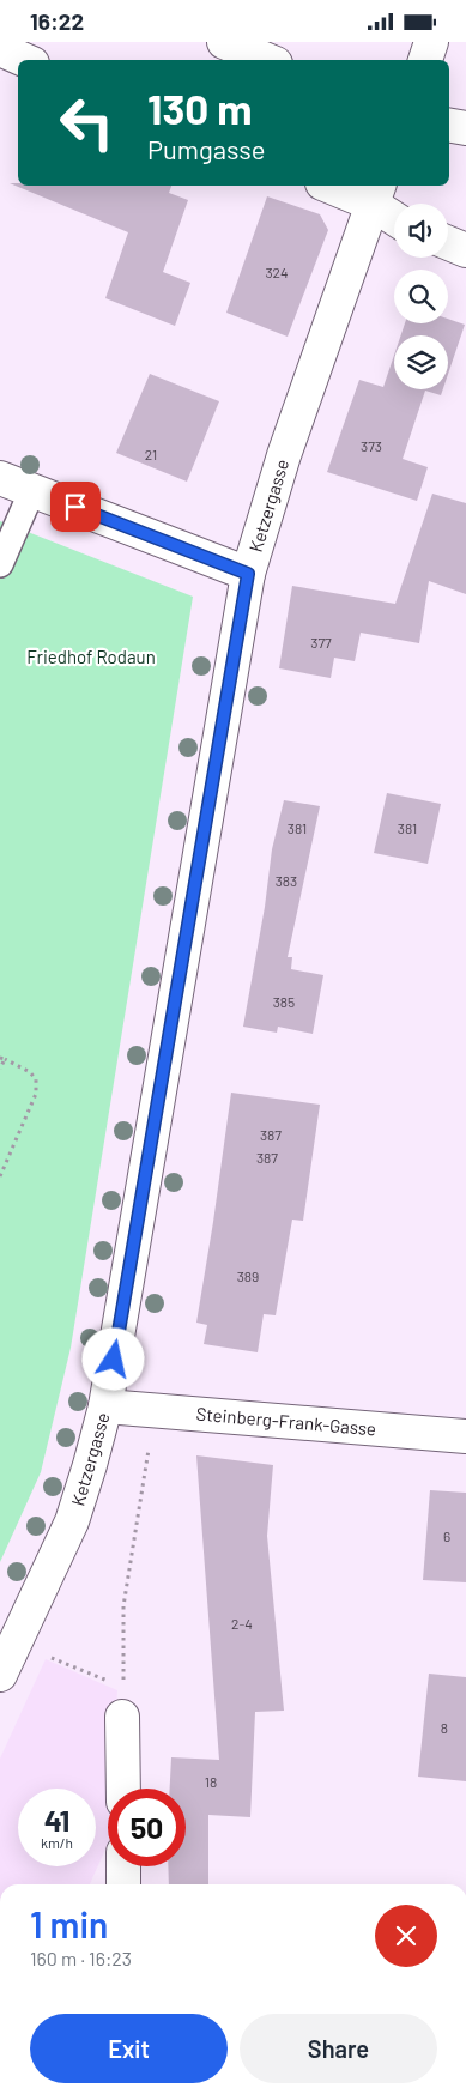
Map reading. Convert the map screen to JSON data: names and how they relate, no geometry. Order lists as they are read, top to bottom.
{
  "streets": {
    "main road": ["Ketzergasse", "Steinberg-Frank-Gasse"]
  },
  "crossings": [
    ["Ketzergasse", "Steinberg-Frank-Gasse"]
  ],
  "parks": ["Friedhof Rodaun"],
  "house_numbers": [
    "324",
    "373",
    "21",
    "377",
    "381",
    "381",
    "383",
    "385",
    "387",
    "387",
    "389",
    "6",
    "2-4",
    "8",
    "18"
  ],
  "page": {
    "status": "16:22",
    "turn": ["130 m", "Pumgasse"],
    "speed": "41 km/h",
    "limit": "50",
    "heading": ["1 min", "160 m · 16:23"],
    "buttons": ["Exit", "Share"]
  }
}
